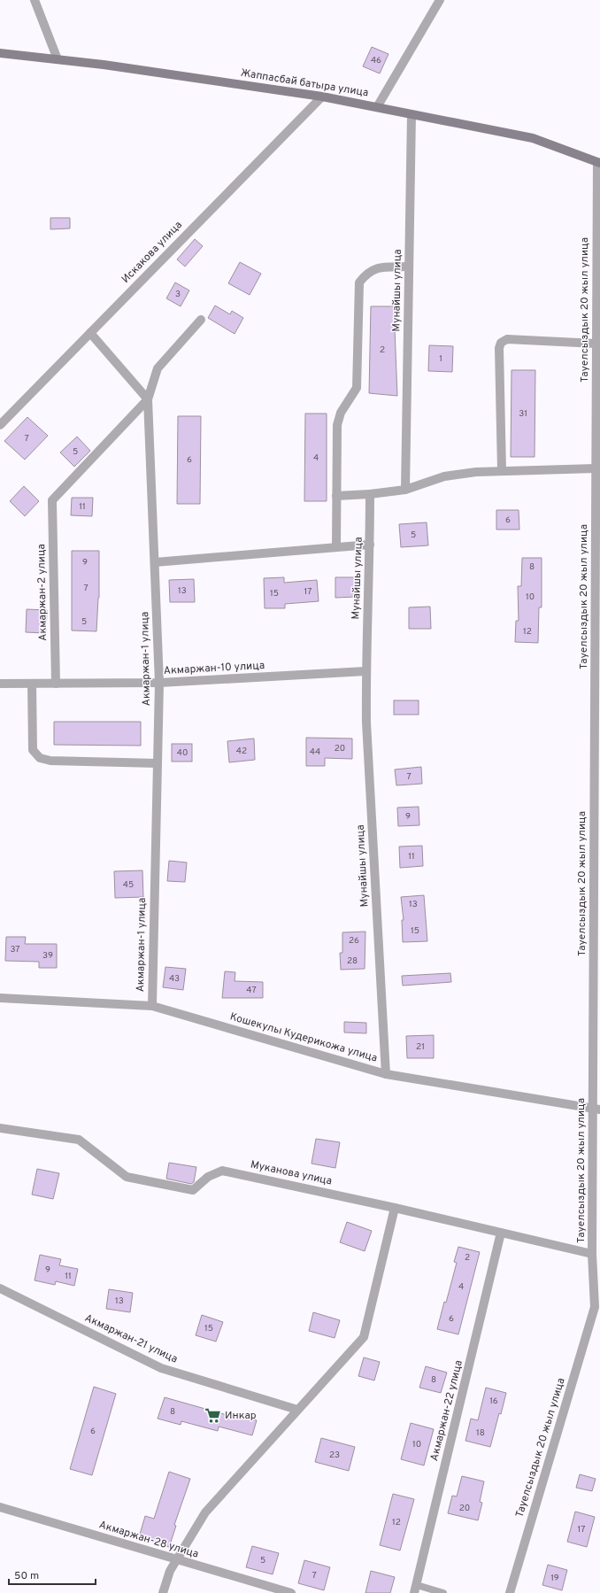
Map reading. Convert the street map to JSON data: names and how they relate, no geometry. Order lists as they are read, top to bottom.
{
  "streets": {
    "main road": ["Жаппасбай батыра улица"],
    "street": [
      "Искакова улица",
      "Мунайшы улица",
      "Тауелсыздык 20 жыл улица",
      "Акмаржан-2 улица",
      "Акмаржан-1 улица",
      "Акмаржан-10 улица",
      "Кошекулы Кудерикожа улица",
      "Муканова улица",
      "Акмаржан-21 улица",
      "Акмаржан-22 улица",
      "Акмаржан-28 улица"
    ]
  },
  "crossings": [
    ["Жаппасбай батыра улица", "Искакова улица"],
    ["Жаппасбай батыра улица", "Мунайшы улица"],
    ["Жаппасбай батыра улица", "Тауелсыздык 20 жыл улица"],
    ["Мунайшы улица", "Акмаржан-10 улица"],
    ["Мунайшы улица", "Кошекулы Кудерикожа улица"],
    ["Тауелсыздык 20 жыл улица", "Кошекулы Кудерикожа улица"],
    ["Тауелсыздык 20 жыл улица", "Муканова улица"],
    ["Акмаржан-2 улица", "Акмаржан-1 улица"],
    ["Акмаржан-2 улица", "Акмаржан-10 улица"],
    ["Акмаржан-1 улица", "Акмаржан-10 улица"],
    ["Акмаржан-1 улица", "Кошекулы Кудерикожа улица"],
    ["Муканова улица", "Акмаржан-22 улица"]
  ],
  "places": {
    "supermarket": ["Инкар"]
  },
  "house_numbers": [
    "46",
    "3",
    "2",
    "1",
    "31",
    "7",
    "5",
    "4",
    "6",
    "11",
    "6",
    "5",
    "9",
    "8",
    "7",
    "13",
    "17",
    "15",
    "10",
    "5",
    "12",
    "20",
    "42",
    "44",
    "40",
    "7",
    "9",
    "11",
    "45",
    "13",
    "15",
    "26",
    "37",
    "39",
    "28",
    "43",
    "47",
    "21",
    "2",
    "9",
    "11",
    "4",
    "13",
    "6",
    "15",
    "8",
    "16",
    "8",
    "6",
    "18",
    "10",
    "23",
    "20",
    "12",
    "17",
    "5",
    "7",
    "19"
  ],
  "scale_bar": "50 m"
}
